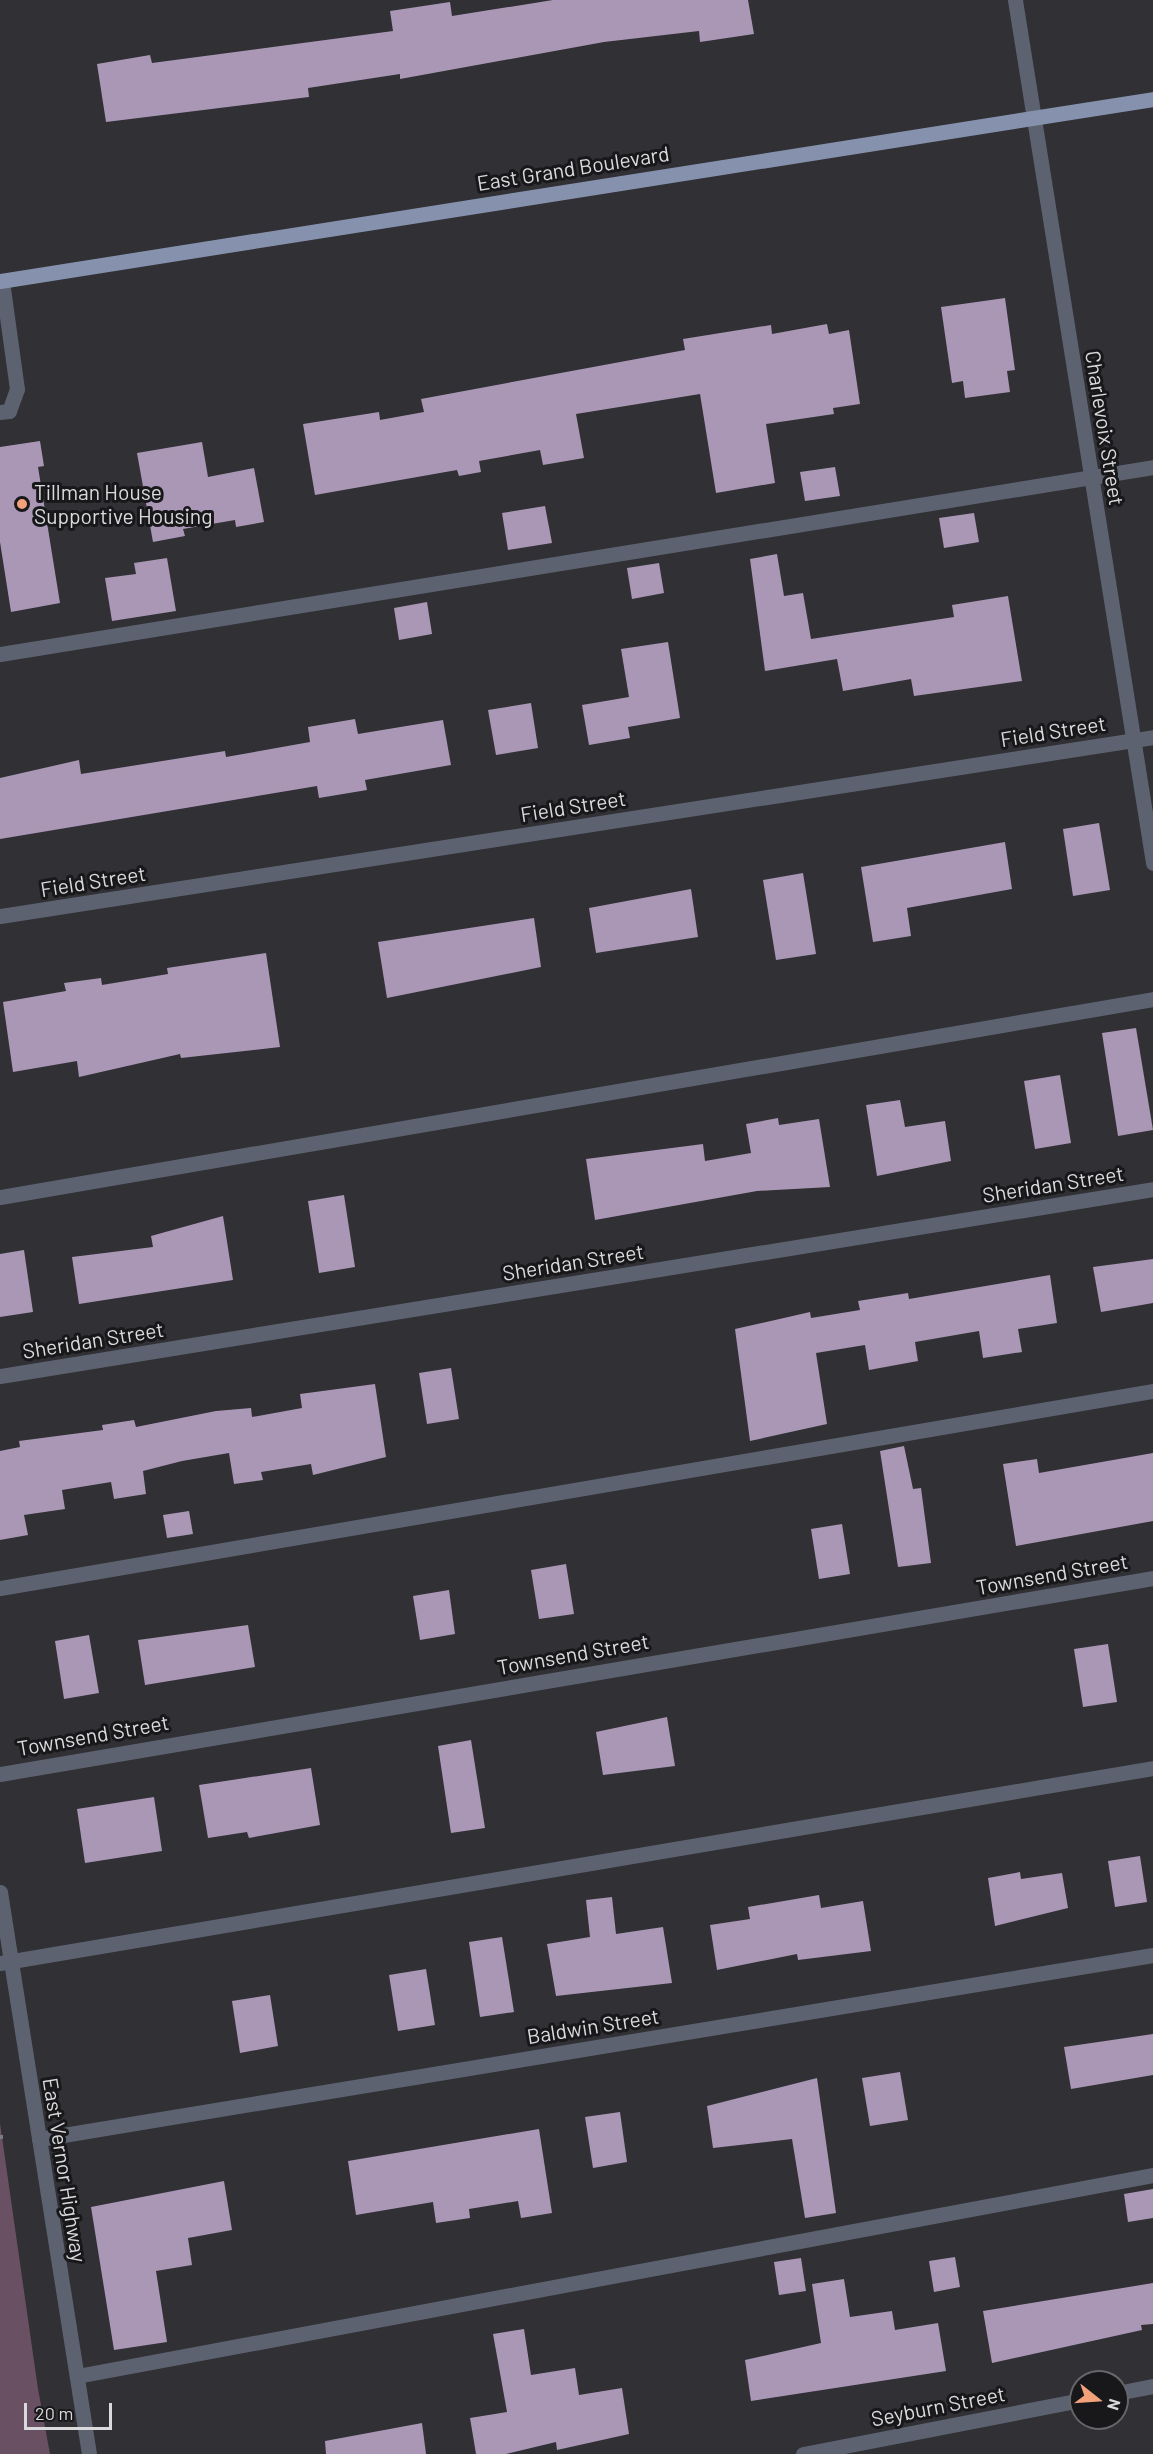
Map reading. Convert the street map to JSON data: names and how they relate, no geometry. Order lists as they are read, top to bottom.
{
  "streets": {
    "main road": ["East Grand Boulevard"],
    "street": [
      "Charlevoix Street",
      "Field Street",
      "Sheridan Street",
      "Townsend Street",
      "Baldwin Street",
      "East Vernor Highway",
      "Seyburn Street"
    ]
  },
  "crossings": [
    ["East Grand Boulevard", "Charlevoix Street"],
    ["Charlevoix Street", "Field Street"],
    ["Baldwin Street", "East Vernor Highway"]
  ],
  "places": ["Tillman House Supportive Housing"],
  "scale_bar": "20 m",
  "north": "right"
}
